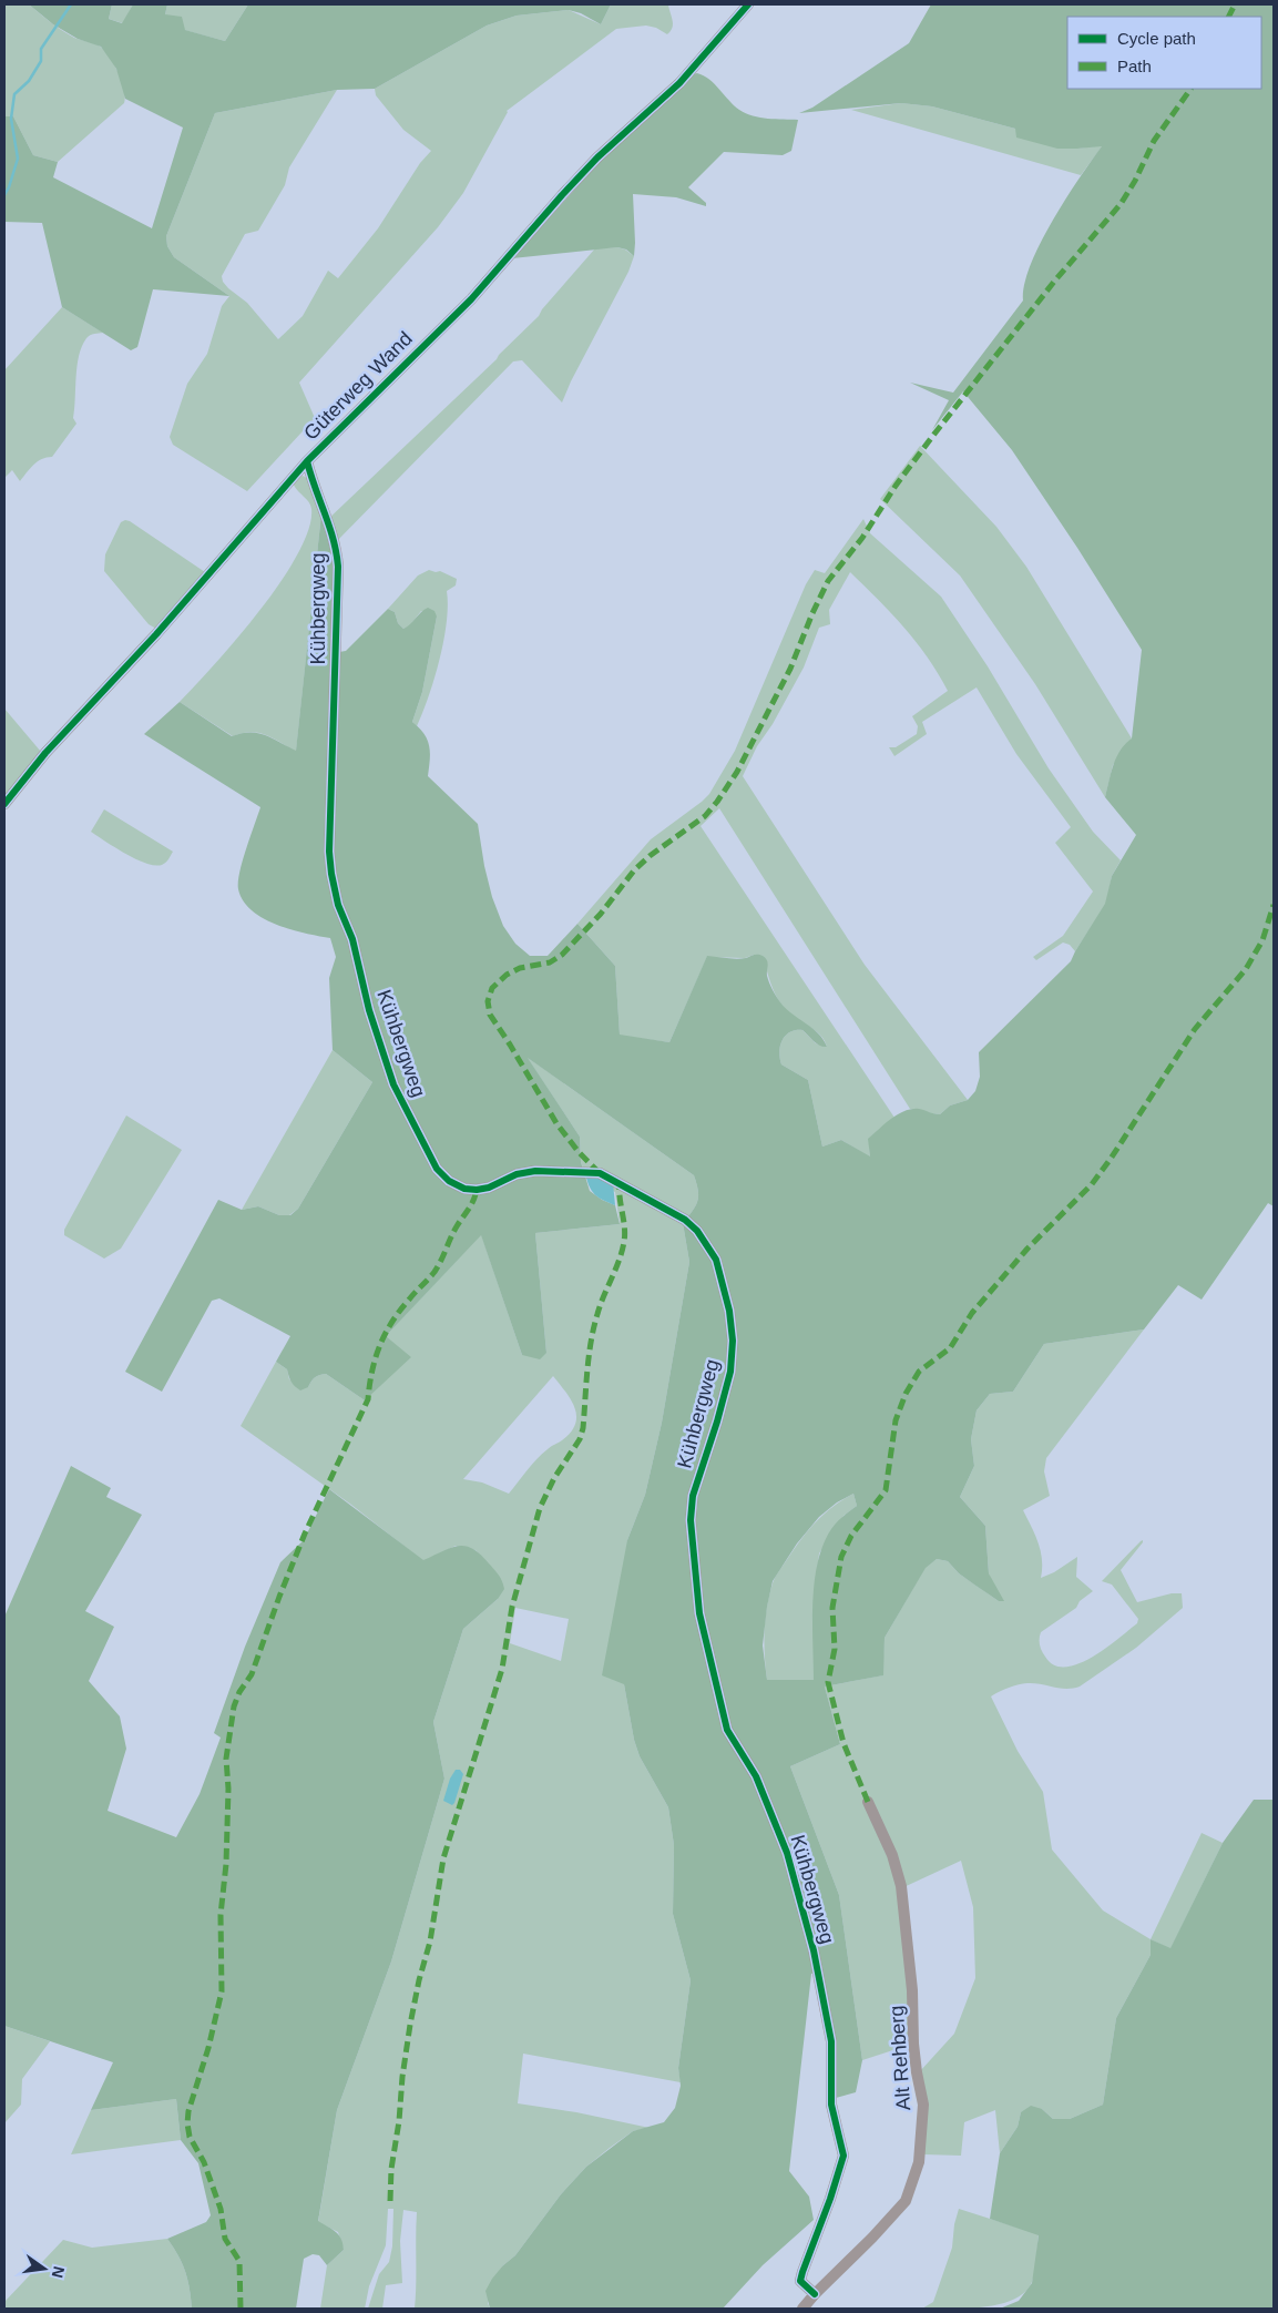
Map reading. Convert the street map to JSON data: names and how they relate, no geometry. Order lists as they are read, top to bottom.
{
  "streets": {
    "street": ["Güterweg Wand", "Kühbergweg", "Alt Rehberg"]
  },
  "crossings": [
    ["Güterweg Wand", "Kühbergweg"],
    ["Kühbergweg", "Alt Rehberg"]
  ],
  "legend": ["Cycle path", "Path"],
  "north": "right"
}
